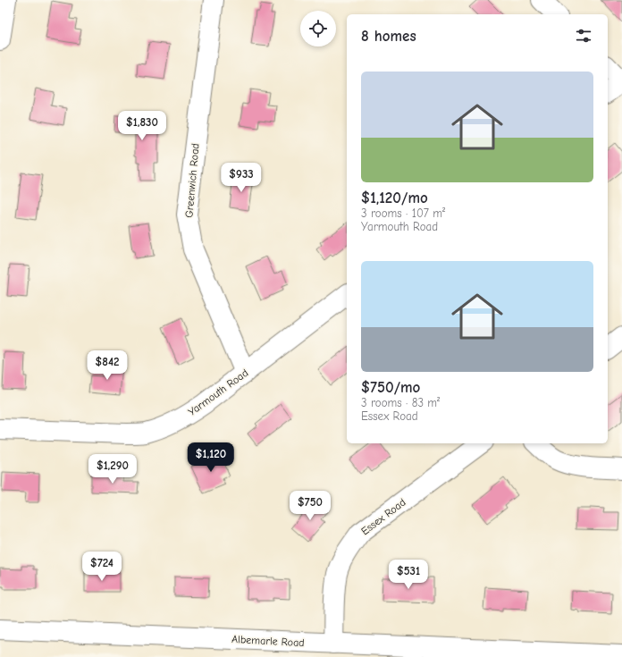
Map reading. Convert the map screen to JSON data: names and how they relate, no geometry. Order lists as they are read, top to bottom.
{
  "streets": {
    "street": [
      "Greenwich Road",
      "Yarmouth Road",
      "Essex Road",
      "Albemarle Road"
    ]
  },
  "crossings": [
    ["Greenwich Road", "Yarmouth Road"],
    ["Essex Road", "Albemarle Road"]
  ],
  "page": {
    "heading": "8 homes",
    "list": [
      {
        "name": "$1,120/mo",
        "note": "3 rooms · 107 m² · Yarmouth Road"
      },
      {
        "name": "$750/mo",
        "note": "3 rooms · 83 m² · Essex Road"
      }
    ],
    "price": [
      "$1,830",
      "$933",
      "$842",
      "$1,120",
      "$1,290",
      "$750",
      "$724",
      "$531"
    ]
  }
}
